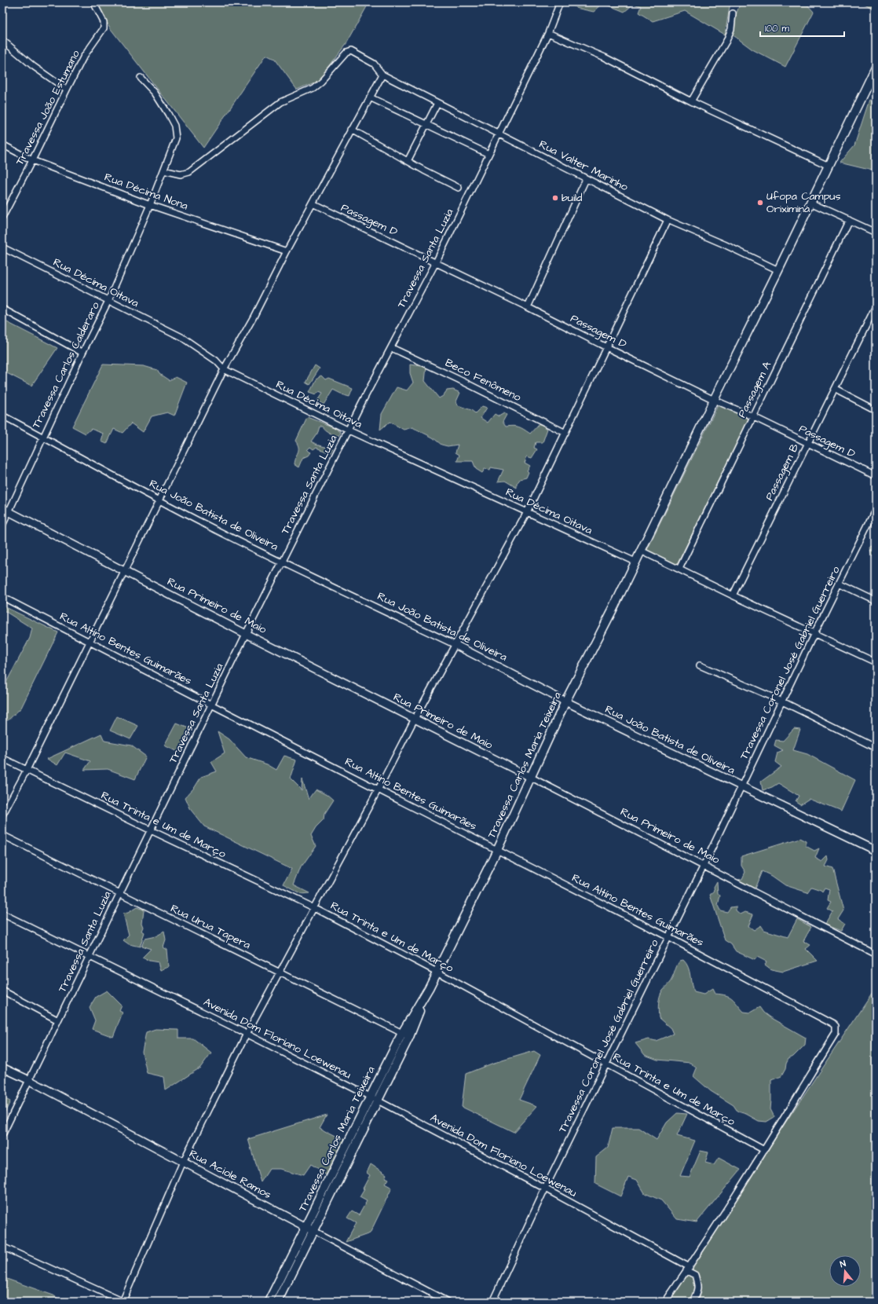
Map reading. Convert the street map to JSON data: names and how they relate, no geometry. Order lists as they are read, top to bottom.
{
  "streets": {
    "main road": ["Travessa Carlos Maria Teixeira"],
    "street": [
      "Travessa João Estumano",
      "Rua Valter Marinho",
      "Rua Décima Nona",
      "Passagem D",
      "Travessa Santa Luzia",
      "Rua Décima Oitava",
      "Travessa Carlos Calderaro",
      "Beco Fenômeno",
      "Passagem A",
      "Passagem B",
      "Rua João Batista de Oliveira",
      "Rua Primeiro de Maio",
      "Rua Altíno Bentes Guimarães",
      "Travessa Coronel José Gabriel Guerreiro",
      "Rua Trinta e Um de Março",
      "Rua Urua Tapera",
      "Avenida Dom Floriano Loewenau",
      "Rua Aciole Ramos"
    ]
  },
  "crossings": [
    ["Travessa João Estumano", "Rua Décima Nona"],
    ["Rua Valter Marinho", "Travessa Santa Luzia"],
    ["Rua Valter Marinho", "Travessa Carlos Maria Teixeira"],
    ["Rua Décima Nona", "Travessa Carlos Calderaro"],
    ["Passagem D", "Travessa Santa Luzia"],
    ["Passagem D", "Passagem A"],
    ["Passagem D", "Passagem B"],
    ["Passagem D", "Travessa Carlos Maria Teixeira"],
    ["Travessa Santa Luzia", "Rua Décima Oitava"],
    ["Travessa Santa Luzia", "Beco Fenômeno"],
    ["Travessa Santa Luzia", "Rua João Batista de Oliveira"],
    ["Travessa Santa Luzia", "Rua Primeiro de Maio"],
    ["Travessa Santa Luzia", "Rua Altíno Bentes Guimarães"],
    ["Travessa Santa Luzia", "Rua Trinta e Um de Março"],
    ["Travessa Santa Luzia", "Rua Urua Tapera"],
    ["Travessa Santa Luzia", "Avenida Dom Floriano Loewenau"],
    ["Travessa Santa Luzia", "Rua Aciole Ramos"],
    ["Rua Décima Oitava", "Travessa Carlos Calderaro"],
    ["Rua Décima Oitava", "Travessa Carlos Maria Teixeira"],
    ["Travessa Carlos Calderaro", "Rua João Batista de Oliveira"],
    ["Travessa Carlos Calderaro", "Rua Primeiro de Maio"],
    ["Rua João Batista de Oliveira", "Travessa Coronel José Gabriel Guerreiro"],
    ["Rua João Batista de Oliveira", "Travessa Carlos Maria Teixeira"],
    ["Rua Primeiro de Maio", "Travessa Coronel José Gabriel Guerreiro"],
    ["Rua Primeiro de Maio", "Travessa Carlos Maria Teixeira"],
    ["Rua Altíno Bentes Guimarães", "Travessa Coronel José Gabriel Guerreiro"],
    ["Rua Altíno Bentes Guimarães", "Travessa Carlos Maria Teixeira"],
    ["Rua Altíno Bentes Guimarães", "Rua Trinta e Um de Março"],
    ["Travessa Coronel José Gabriel Guerreiro", "Rua Trinta e Um de Março"],
    ["Travessa Coronel José Gabriel Guerreiro", "Avenida Dom Floriano Loewenau"],
    ["Travessa Carlos Maria Teixeira", "Rua Trinta e Um de Março"],
    ["Travessa Carlos Maria Teixeira", "Rua Urua Tapera"],
    ["Travessa Carlos Maria Teixeira", "Avenida Dom Floriano Loewenau"],
    ["Travessa Carlos Maria Teixeira", "Rua Aciole Ramos"]
  ],
  "places": ["build", "Ufopa Campus Oriximiná"],
  "scale_bar": "100 m",
  "north": "top"
}
